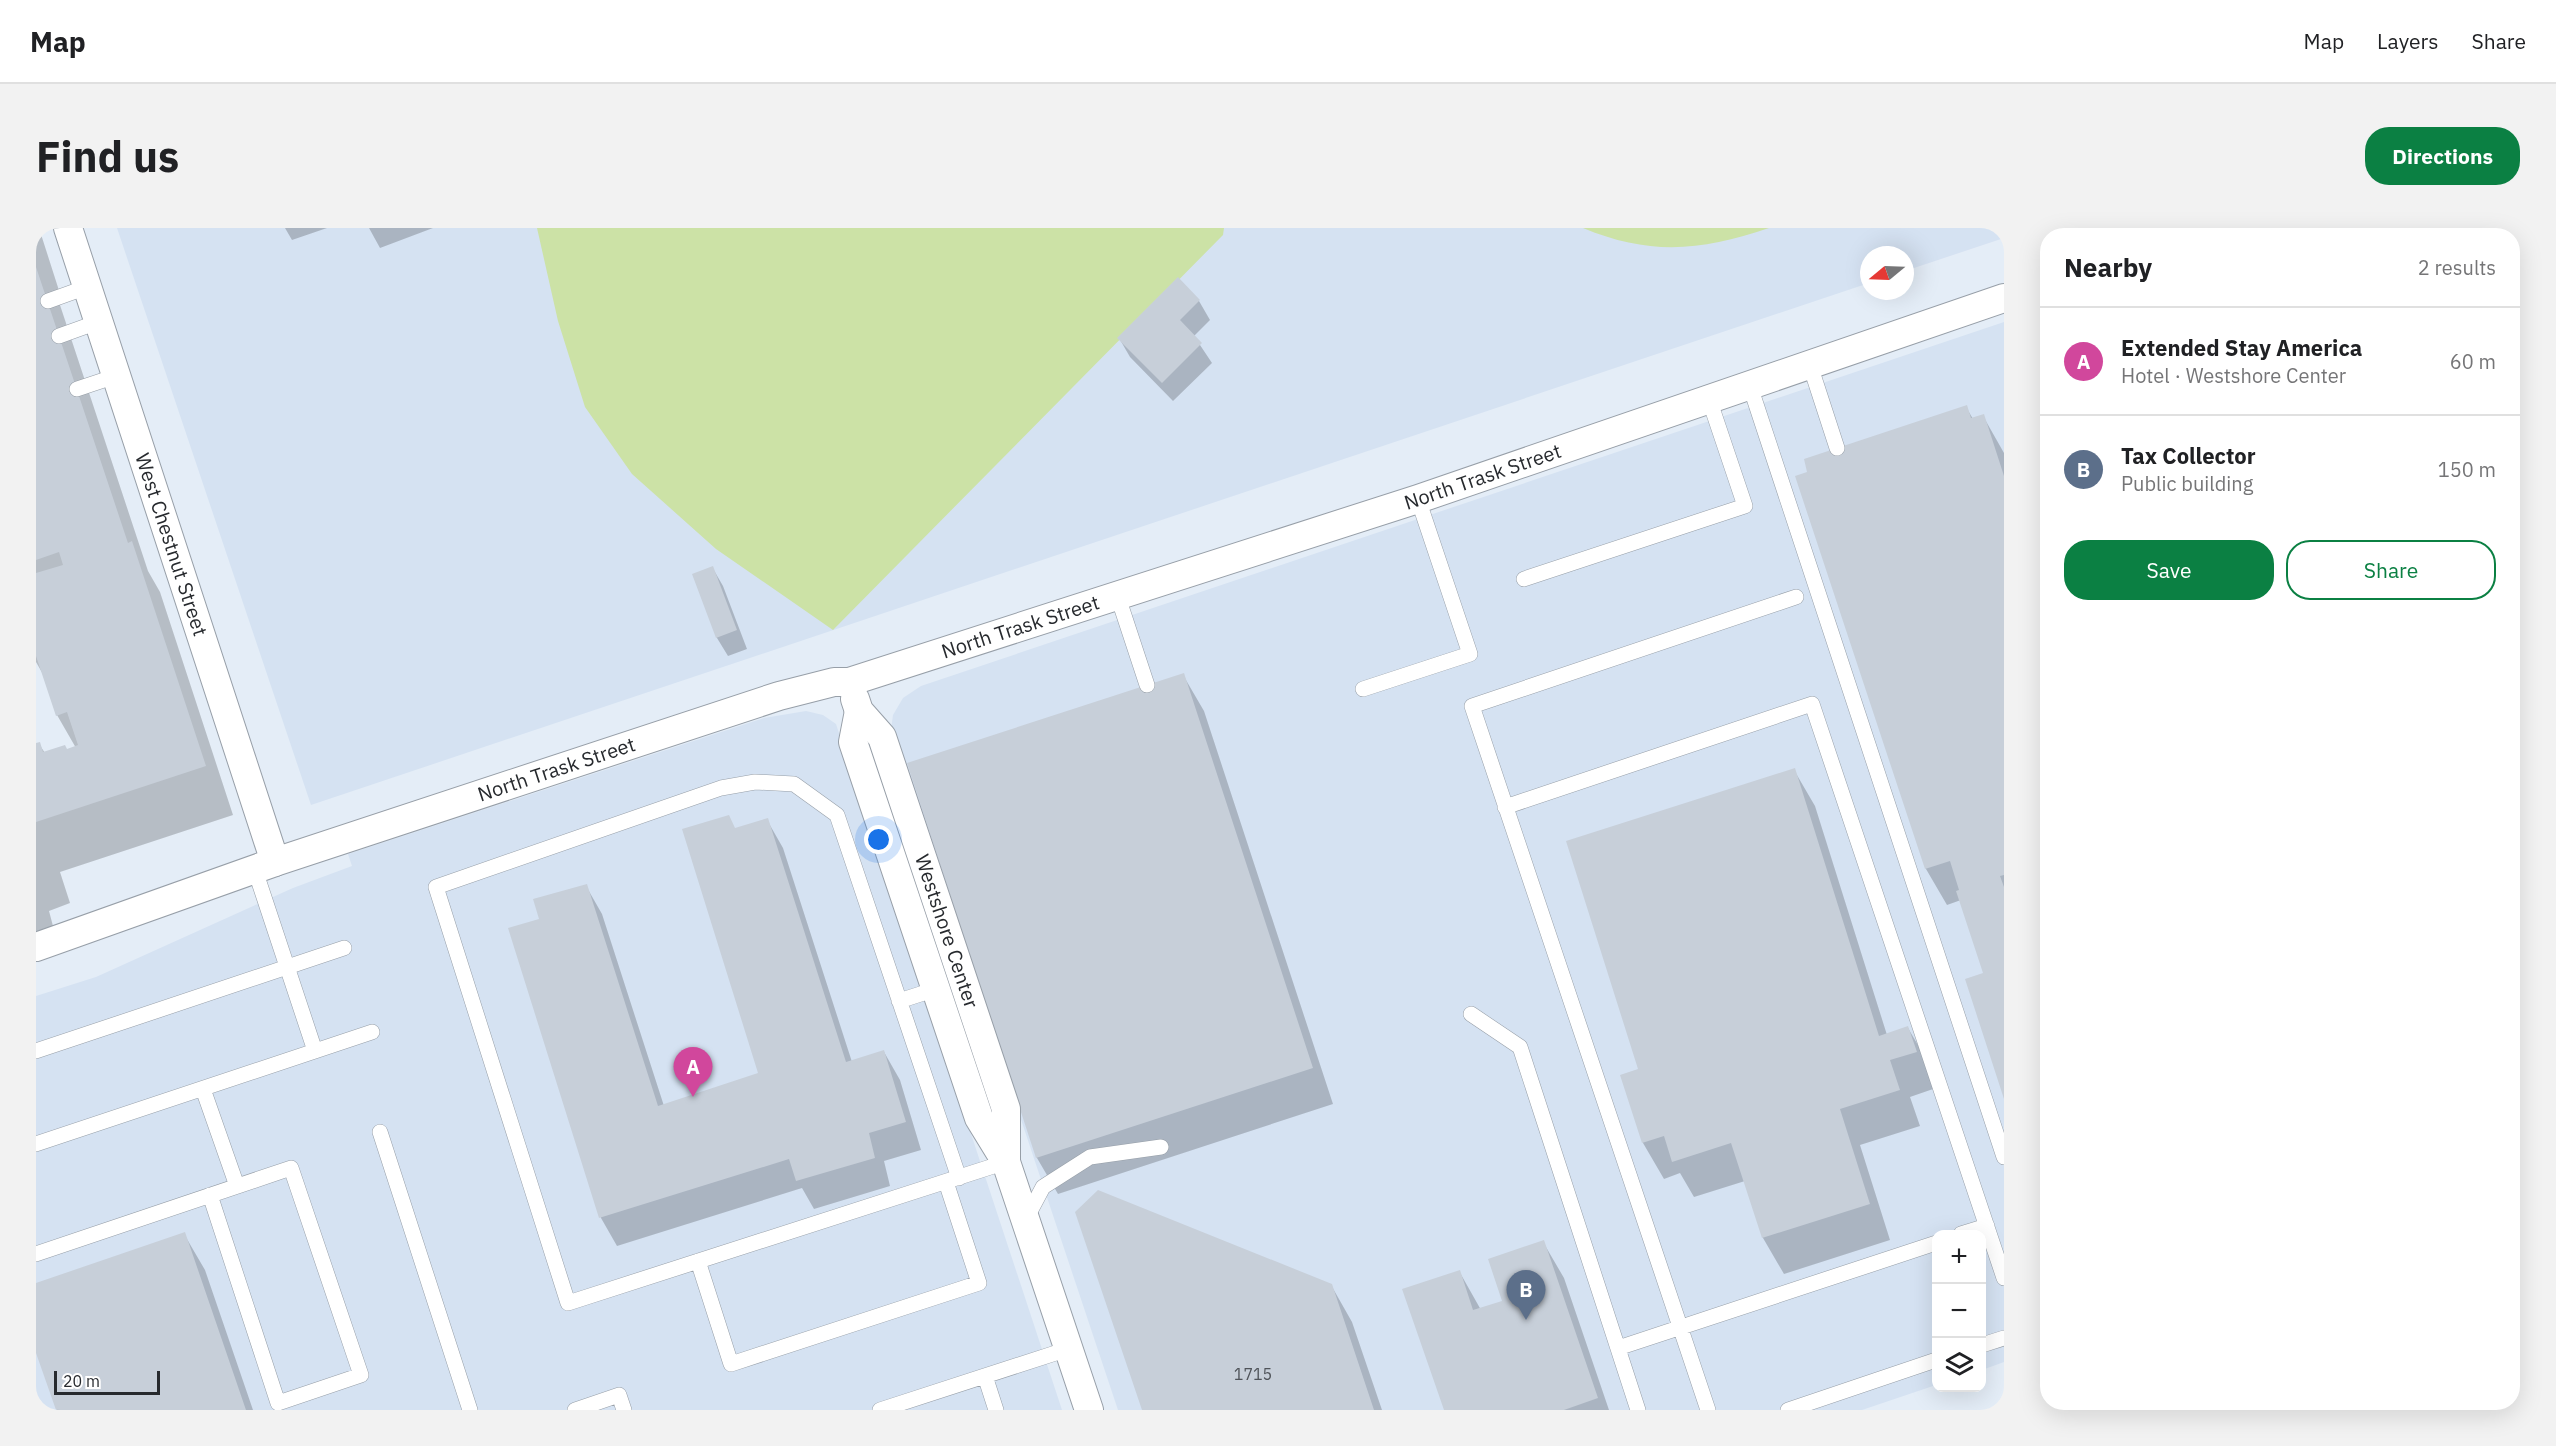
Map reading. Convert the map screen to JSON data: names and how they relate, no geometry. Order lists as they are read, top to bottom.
{
  "streets": {
    "street": ["North Trask Street", "West Chestnut Street", "Westshore Center"]
  },
  "crossings": [
    ["North Trask Street", "West Chestnut Street"],
    ["North Trask Street", "Westshore Center"]
  ],
  "house_numbers": ["1715"],
  "scale_bar": "20 m",
  "north": "left",
  "page": {
    "header": "Map",
    "nav": ["Map", "Layers", "Share"],
    "buttons": [
      "Directions",
      ["Save", "Share"]
    ],
    "title": "Find us",
    "heading": ["Nearby", "2 results"],
    "list": [
      {
        "mark": "A",
        "name": "Extended Stay America",
        "note": "Hotel · Westshore Center",
        "value": "60 m"
      },
      {
        "mark": "B",
        "name": "Tax Collector",
        "note": "Public building",
        "value": "150 m"
      }
    ],
    "pins": ["A", "B"],
    "map_buttons": ["+", "−"],
    "scale": "20 m"
  }
}
